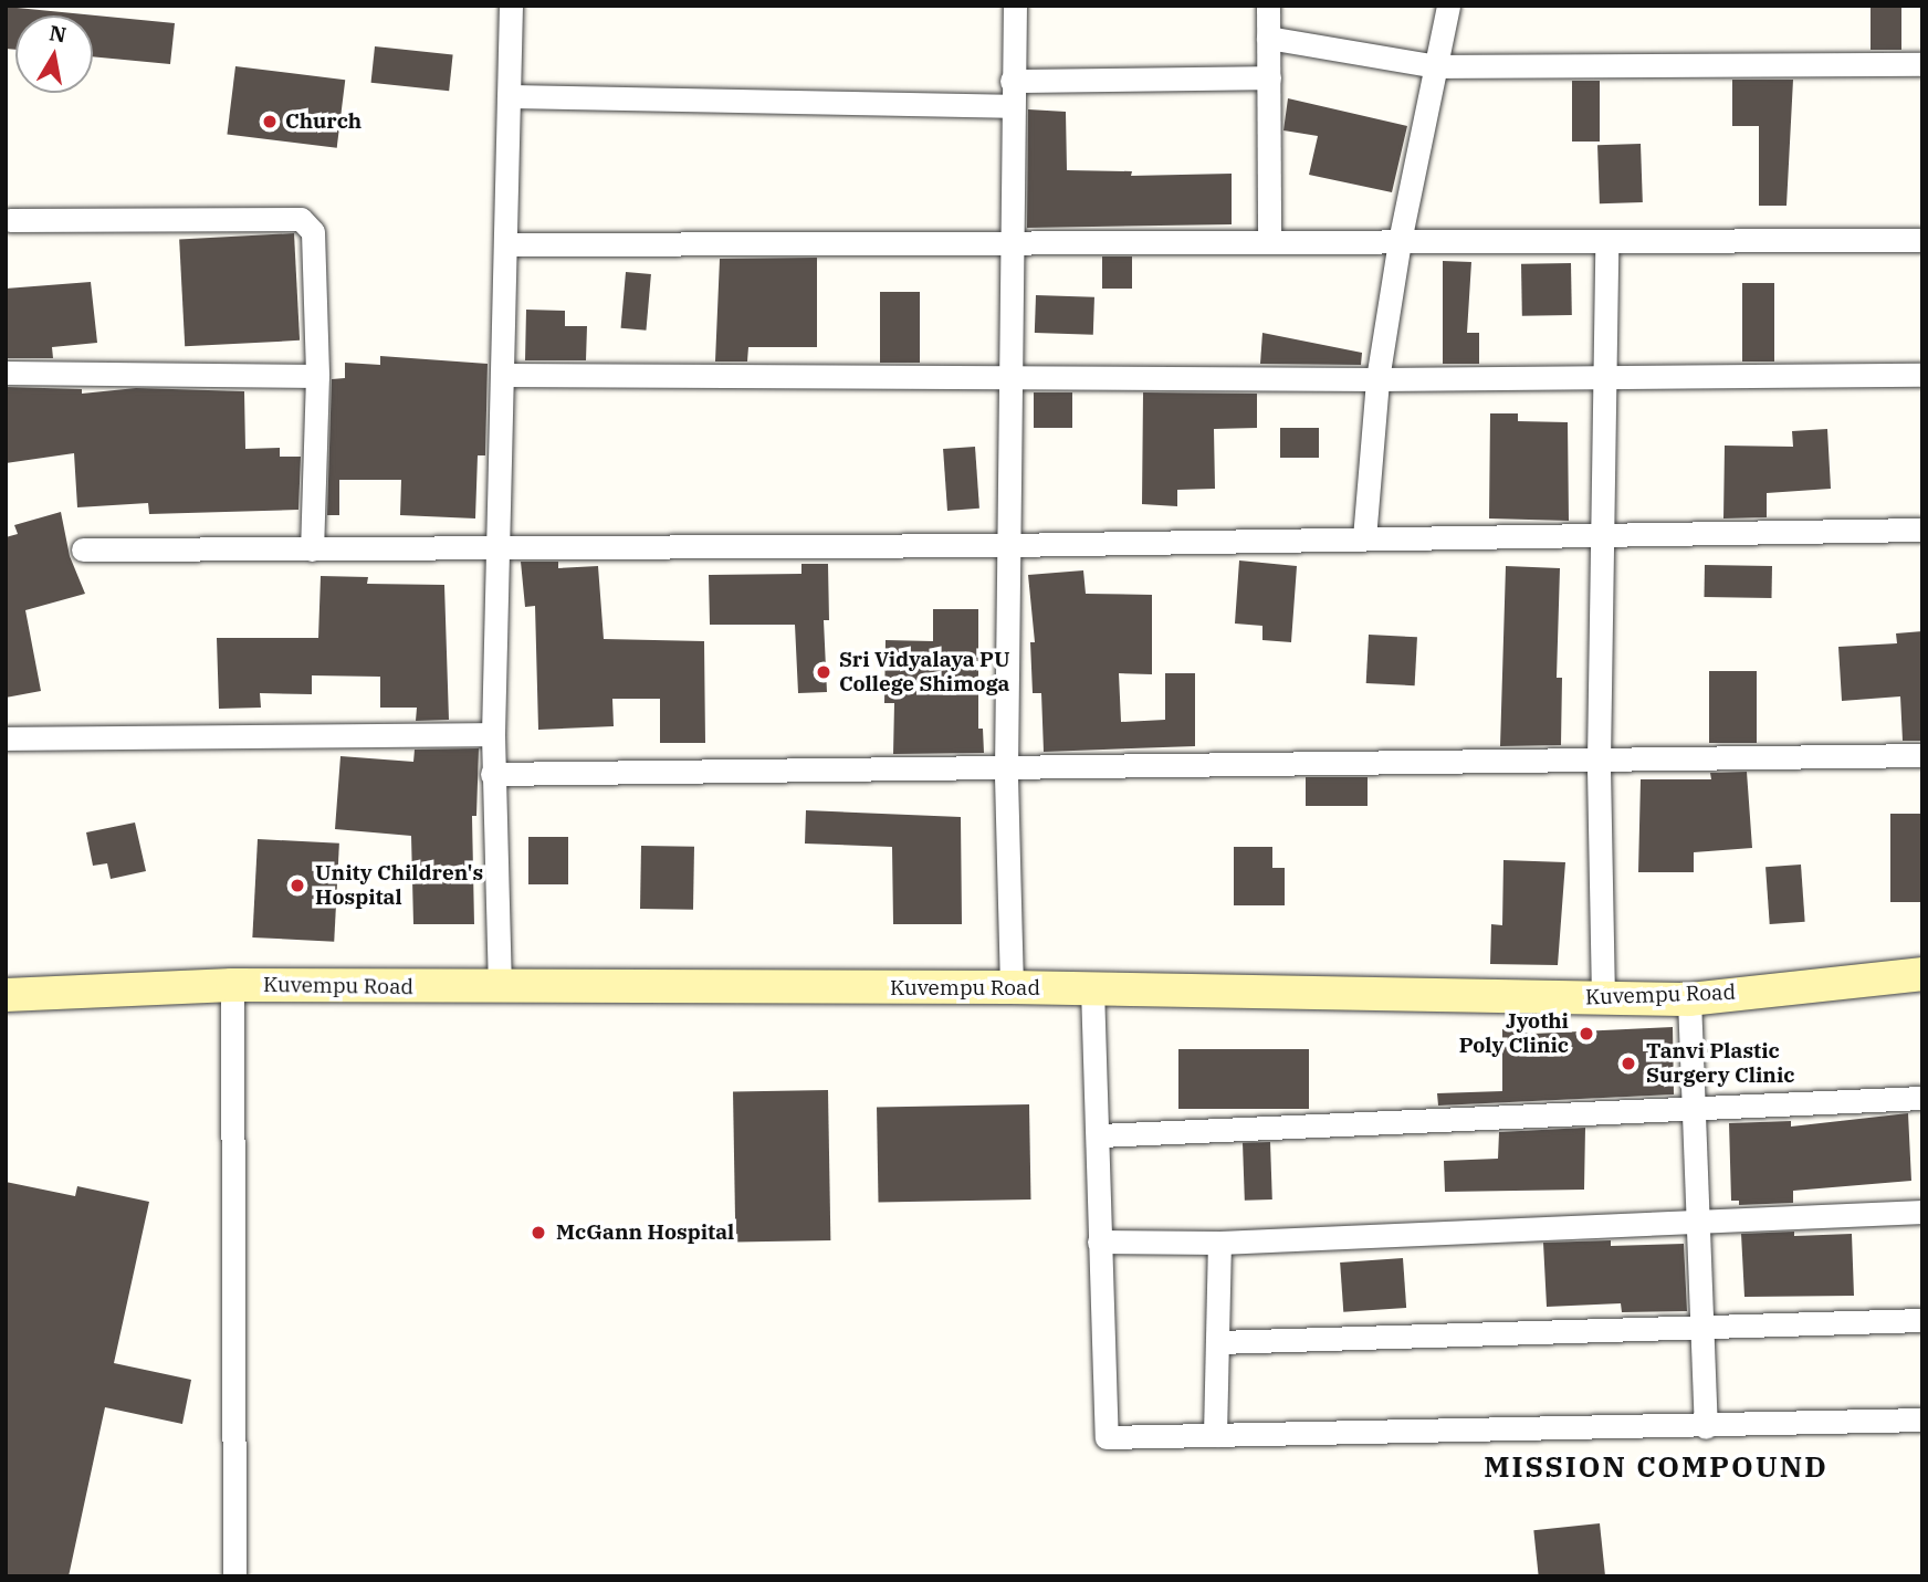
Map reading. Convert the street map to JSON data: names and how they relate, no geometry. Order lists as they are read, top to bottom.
{
  "streets": {
    "main road": ["Kuvempu Road"]
  },
  "districts": ["MISSION COMPOUND"],
  "places": [
    "Church",
    "Sri Vidyalaya PU College Shimoga",
    "Unity Children's Hospital",
    "Jyothi Poly Clinic",
    "Tanvi Plastic Surgery Clinic",
    "McGann Hospital"
  ],
  "north": "top"
}
